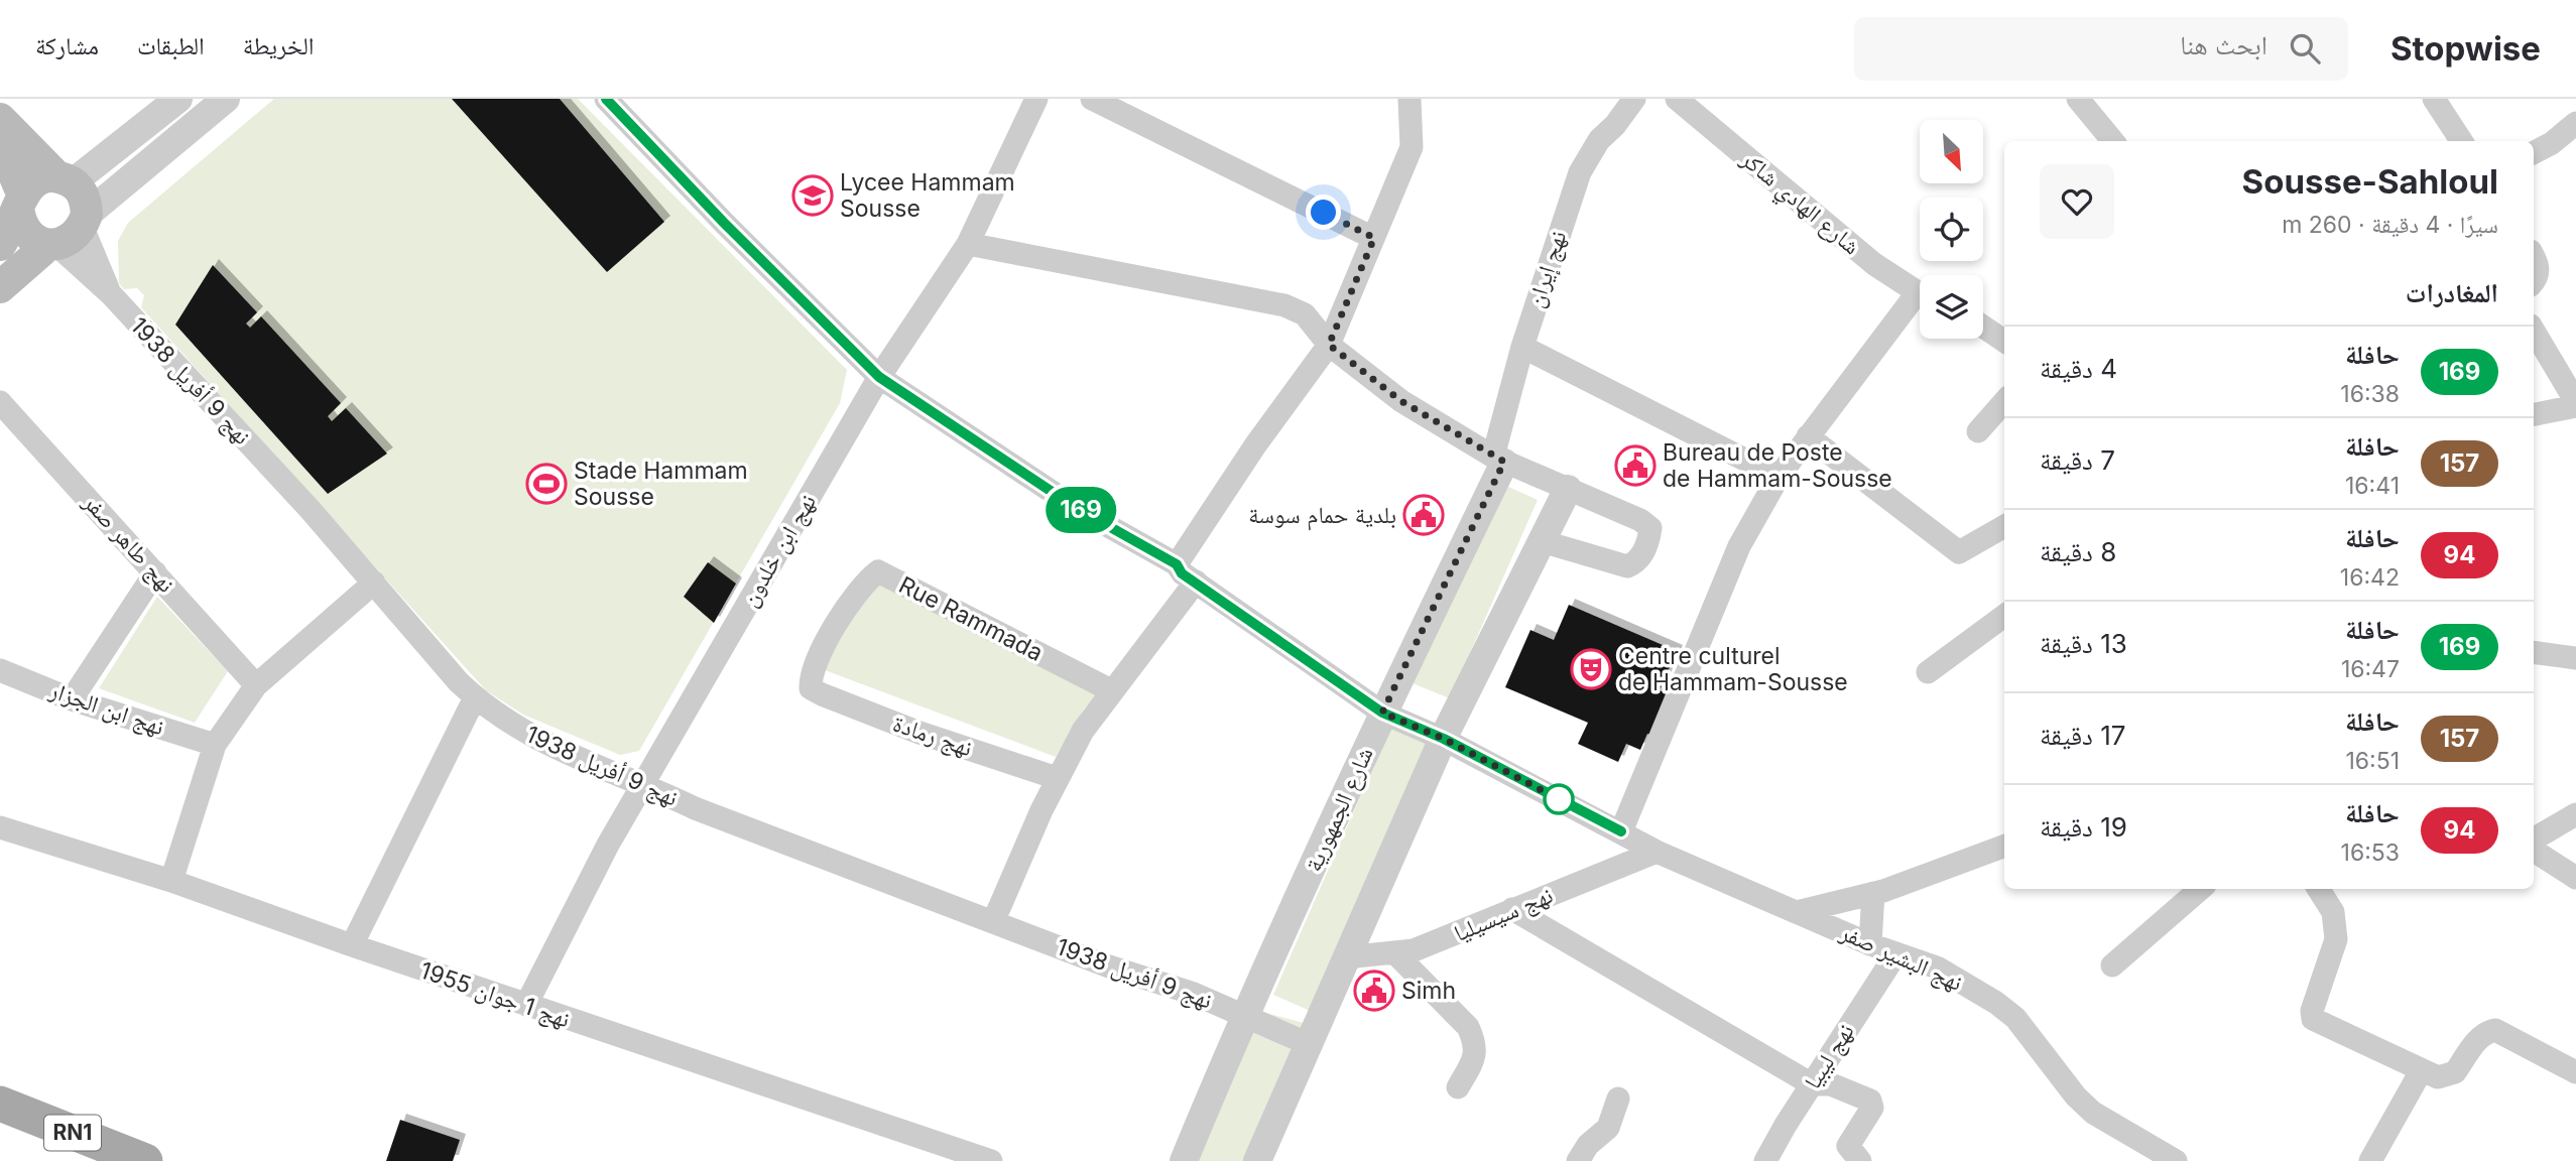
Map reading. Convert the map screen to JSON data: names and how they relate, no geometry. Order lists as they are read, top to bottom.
{
  "streets": {
    "main road": ["RN1"],
    "street": [
      "شارع الهادي شاكر",
      "نهج إيران",
      "نهج 9 أفريل 1938",
      "نهج طاهر صفر",
      "نهج ابن خلدون",
      "Rue Rammada",
      "نهج ابن الجزار",
      "نهج رمادة",
      "شارع الجمهورية",
      "نهج سيسيليا",
      "نهج البشير صفر",
      "نهج 1 جوان 1955",
      "نهج ليبيا"
    ]
  },
  "crossings": [
    ["نهج إيران", "شارع الجمهورية"],
    ["نهج 9 أفريل 1938", "نهج ابن خلدون"],
    ["نهج 9 أفريل 1938", "شارع الجمهورية"],
    ["نهج ابن خلدون", "نهج البشير صفر"],
    ["نهج ابن خلدون", "نهج 1 جوان 1955"],
    ["Rue Rammada", "نهج رمادة"],
    ["شارع الجمهورية", "نهج البشير صفر"],
    ["نهج سيسيليا", "نهج البشير صفر"],
    ["نهج البشير صفر", "نهج ليبيا"]
  ],
  "places": {
    "school or university": ["Lycee Hammam Sousse"],
    "public building": ["Bureau de Poste de Hammam-Sousse", "بلدية حمام سوسة", "Simh"],
    "sports": ["Stade Hammam Sousse"],
    "theatre": ["Centre culturel de Hammam-Sousse"]
  },
  "lines": ["bus line 169"],
  "north": "bottom right",
  "page": {
    "header": "Stopwise",
    "search": "ابحث هنا",
    "nav": ["الخريطة", "الطبقات", "مشاركة"],
    "on_map": "169",
    "heading": [
      ["Sousse-Sahloul", "سيرًا · 4 دقيقة · 260 m"],
      "المغادرات"
    ],
    "list": [
      {
        "mark": "169",
        "name": "حافلة",
        "note": "16:38",
        "value": "4 دقيقة"
      },
      {
        "mark": "157",
        "name": "حافلة",
        "note": "16:41",
        "value": "7 دقيقة"
      },
      {
        "mark": "94",
        "name": "حافلة",
        "note": "16:42",
        "value": "8 دقيقة"
      },
      {
        "mark": "169",
        "name": "حافلة",
        "note": "16:47",
        "value": "13 دقيقة"
      },
      {
        "mark": "157",
        "name": "حافلة",
        "note": "16:51",
        "value": "17 دقيقة"
      },
      {
        "mark": "94",
        "name": "حافلة",
        "note": "16:53",
        "value": "19 دقيقة"
      }
    ]
  }
}
